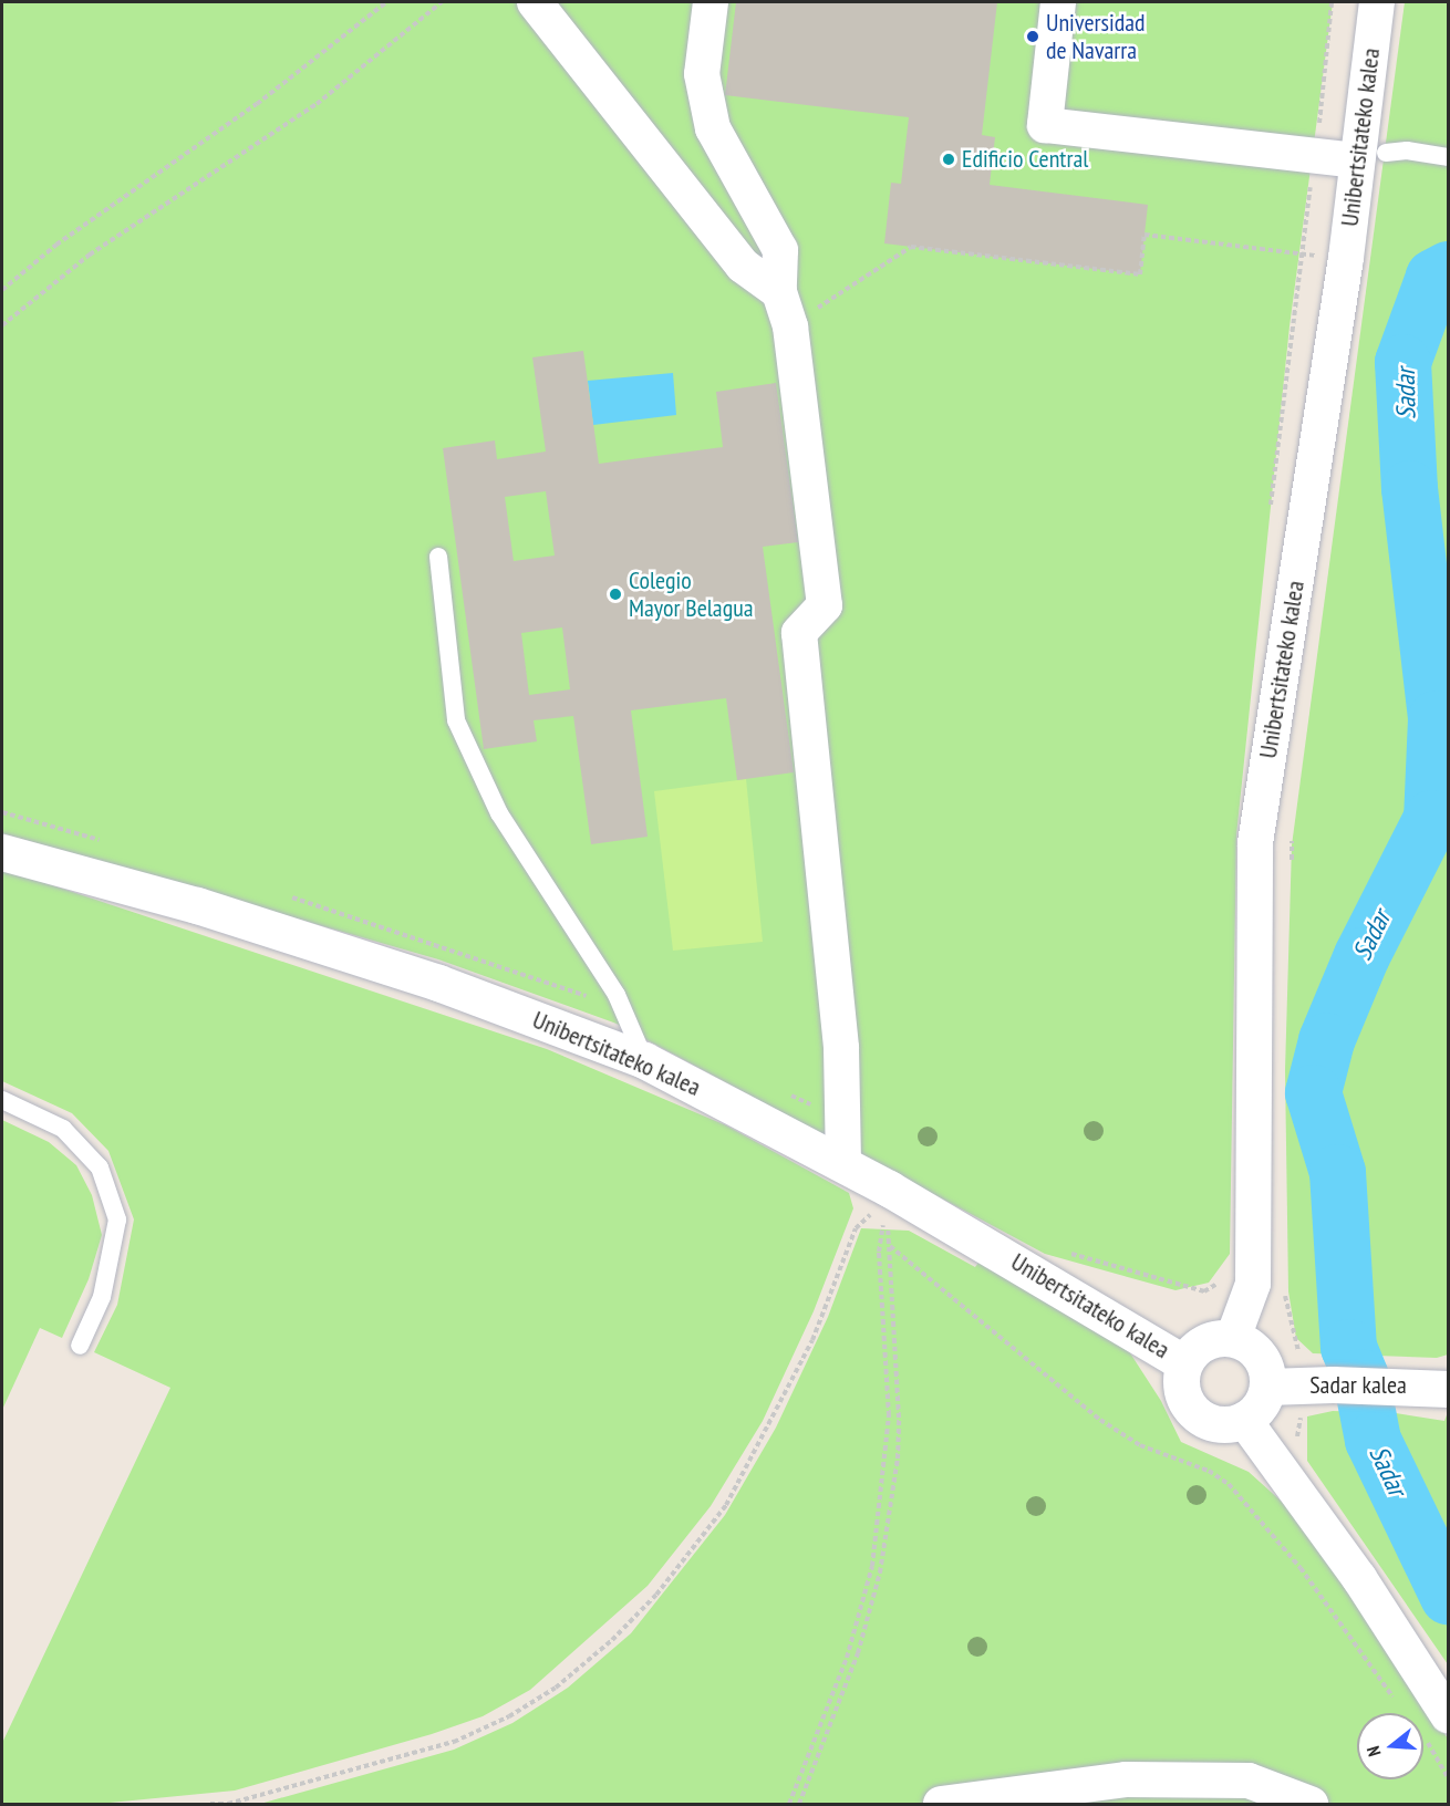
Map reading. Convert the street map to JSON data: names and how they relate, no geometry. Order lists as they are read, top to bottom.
{
  "streets": {
    "main road": ["Unibertsitateko kalea", "Sadar kalea"]
  },
  "crossings": [
    ["Unibertsitateko kalea", "Sadar kalea"]
  ],
  "water": ["Sadar"],
  "places": ["Universidad de Navarra", "Edificio Central", "Colegio Mayor Belagua"],
  "north": "left"
}
